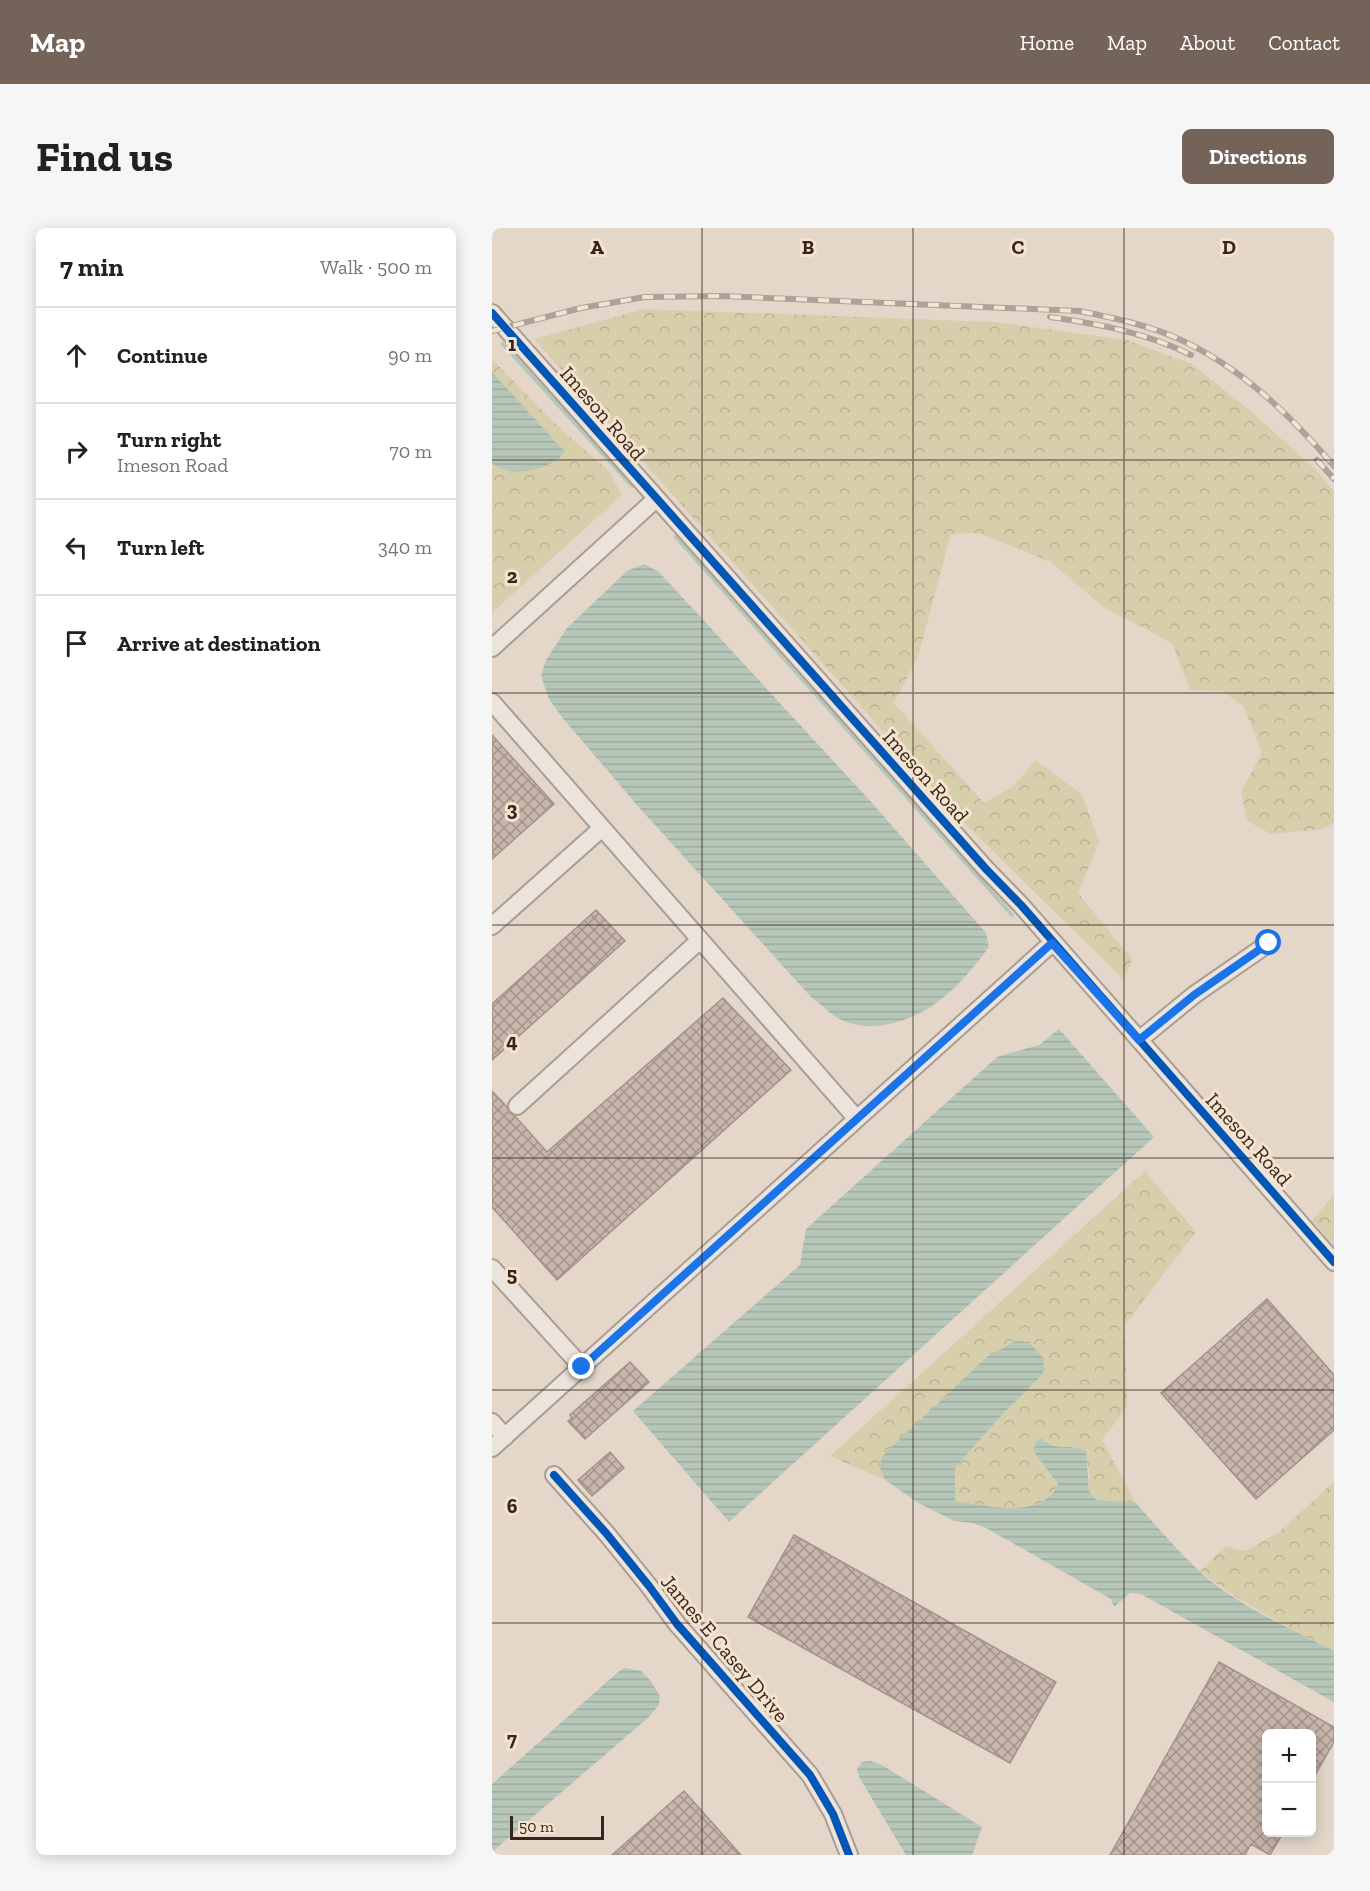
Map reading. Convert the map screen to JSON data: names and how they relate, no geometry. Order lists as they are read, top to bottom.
{
  "streets": {
    "street": ["Imeson Road", "James E Casey Drive"]
  },
  "scale_bar": "50 m",
  "page": {
    "header": "Map",
    "nav": [
      "Home",
      "Map",
      "About",
      "Contact"
    ],
    "buttons": "Directions",
    "title": "Find us",
    "heading": ["7 min", "Walk · 500 m"],
    "list": [
      ["Continue", "90 m"],
      ["Turn right", "Imeson Road", "70 m"],
      ["Turn left", "340 m"],
      "Arrive at destination"
    ],
    "map_buttons": ["+", "−"],
    "scale": "50 m"
  },
  "grid": {
    "columns": [
      "A",
      "B",
      "C",
      "D"
    ],
    "rows": [
      "1",
      "2",
      "3",
      "4",
      "5",
      "6",
      "7"
    ]
  }
}
